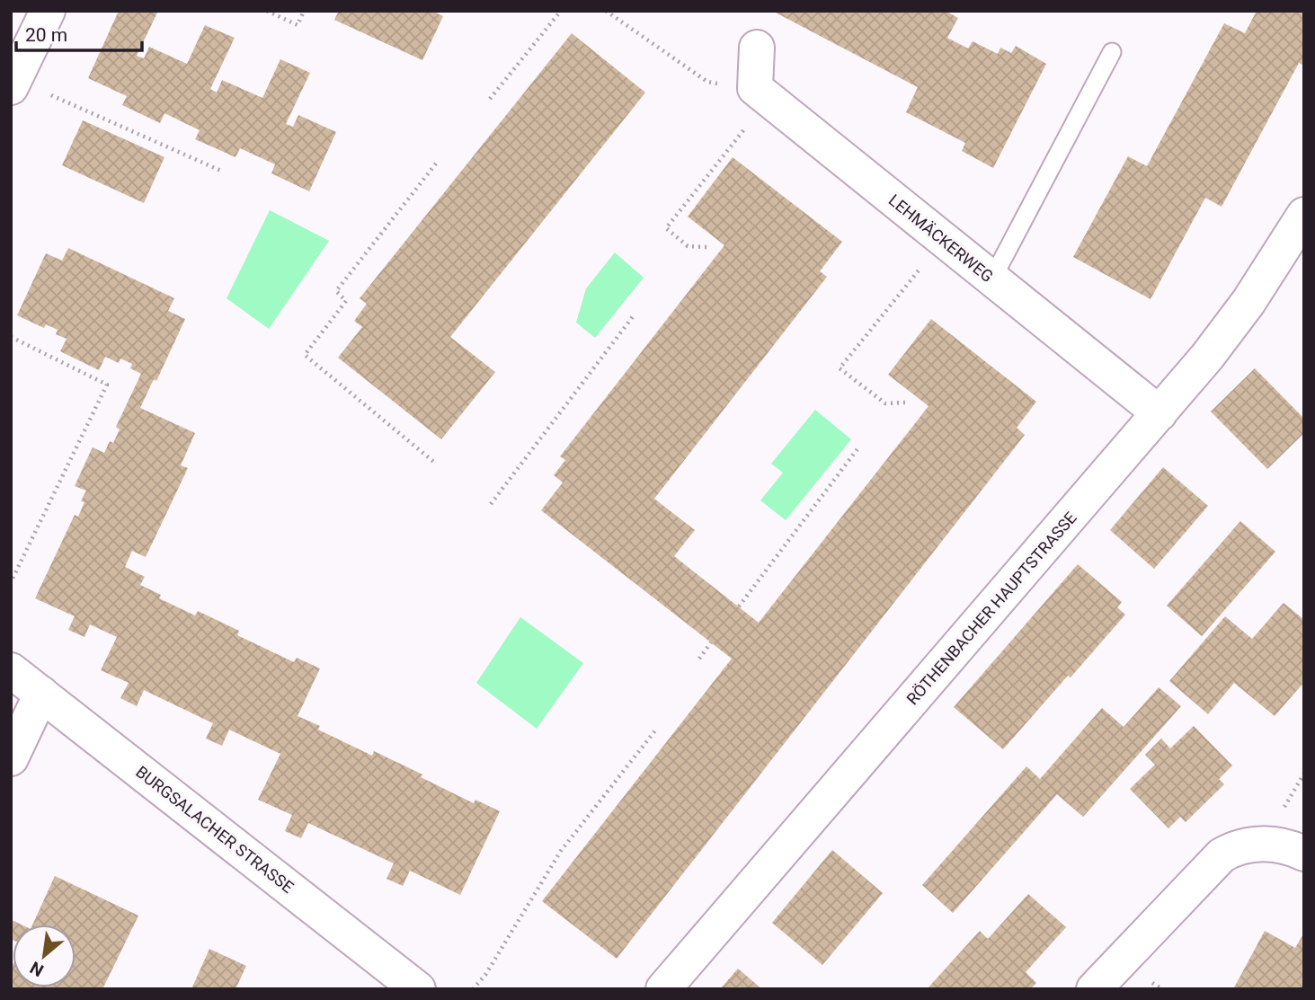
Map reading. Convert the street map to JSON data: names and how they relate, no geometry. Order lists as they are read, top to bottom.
{
  "streets": {
    "street": ["LEHMÄCKERWEG", "RÖTHENBACHER HAUPTSTRASSE", "BURGSALACHER STRASSE"]
  },
  "crossings": [
    ["LEHMÄCKERWEG", "RÖTHENBACHER HAUPTSTRASSE"]
  ],
  "scale_bar": "20 m",
  "north": "bottom left"
}
